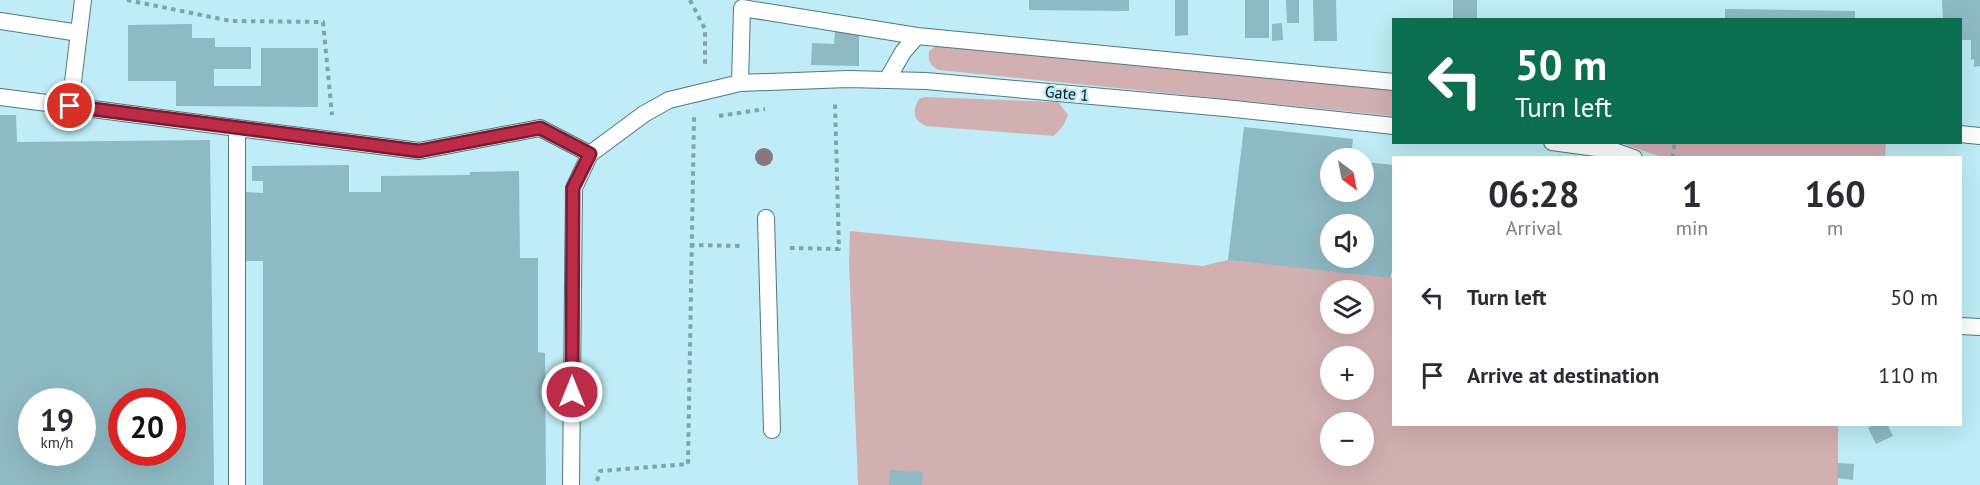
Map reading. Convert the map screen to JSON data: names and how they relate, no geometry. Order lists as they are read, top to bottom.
{
  "streets": {
    "lane": ["Gate 1"]
  },
  "north": "bottom right",
  "page": {
    "turn": ["50 m", "Turn left"],
    "map_buttons": ["+", "−"],
    "eta": [
      "06:28",
      "Arrival",
      "1",
      "min",
      "160",
      "m"
    ],
    "list": [
      {
        "name": "Turn left",
        "value": "50 m"
      },
      {
        "name": "Arrive at destination",
        "value": "110 m"
      }
    ],
    "speed": "19 km/h",
    "limit": "20"
  }
}
